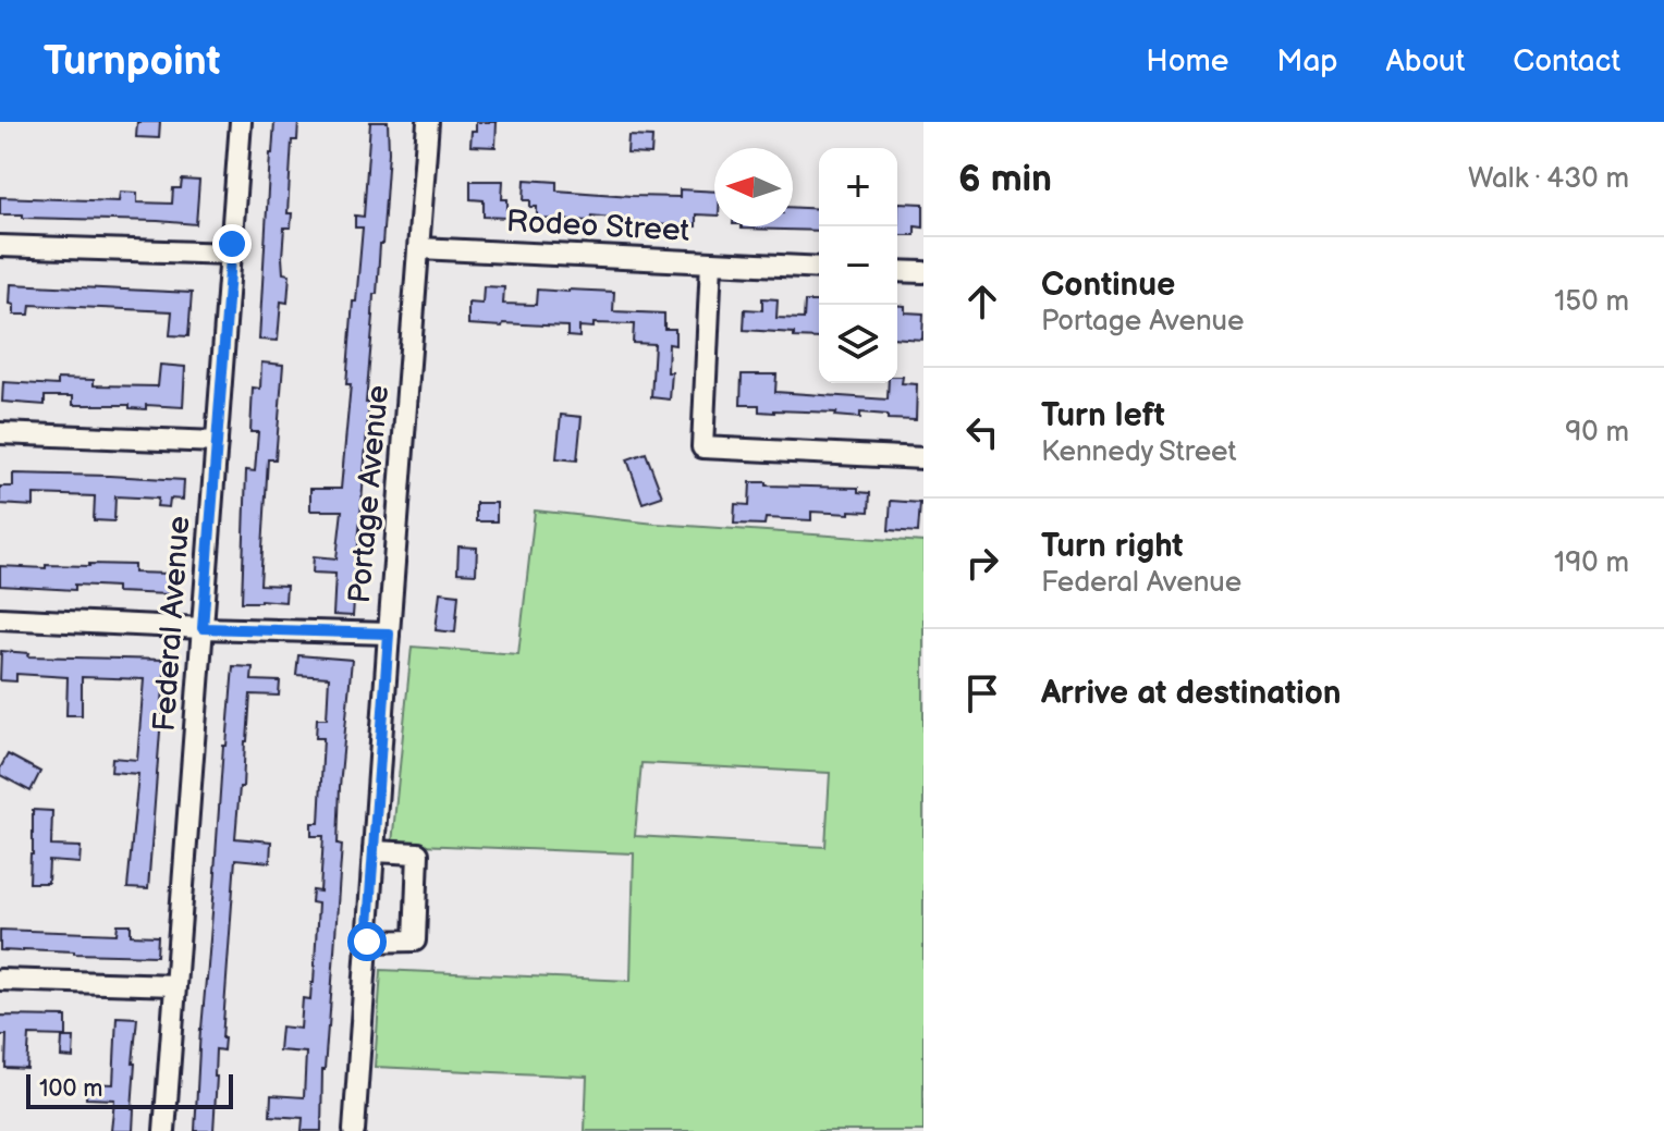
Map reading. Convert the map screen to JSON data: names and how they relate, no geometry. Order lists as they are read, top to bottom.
{
  "streets": {
    "street": ["Rodeo Street", "Portage Avenue", "Federal Avenue"]
  },
  "crossings": [
    ["Rodeo Street", "Portage Avenue"]
  ],
  "scale_bar": "100 m",
  "north": "left",
  "page": {
    "header": "Turnpoint",
    "nav": [
      "Home",
      "Map",
      "About",
      "Contact"
    ],
    "heading": ["6 min", "Walk · 430 m"],
    "map_buttons": ["+", "−"],
    "list": [
      ["Continue", "Portage Avenue", "150 m"],
      ["Turn left", "Kennedy Street", "90 m"],
      ["Turn right", "Federal Avenue", "190 m"],
      "Arrive at destination"
    ],
    "scale": "100 m"
  }
}
